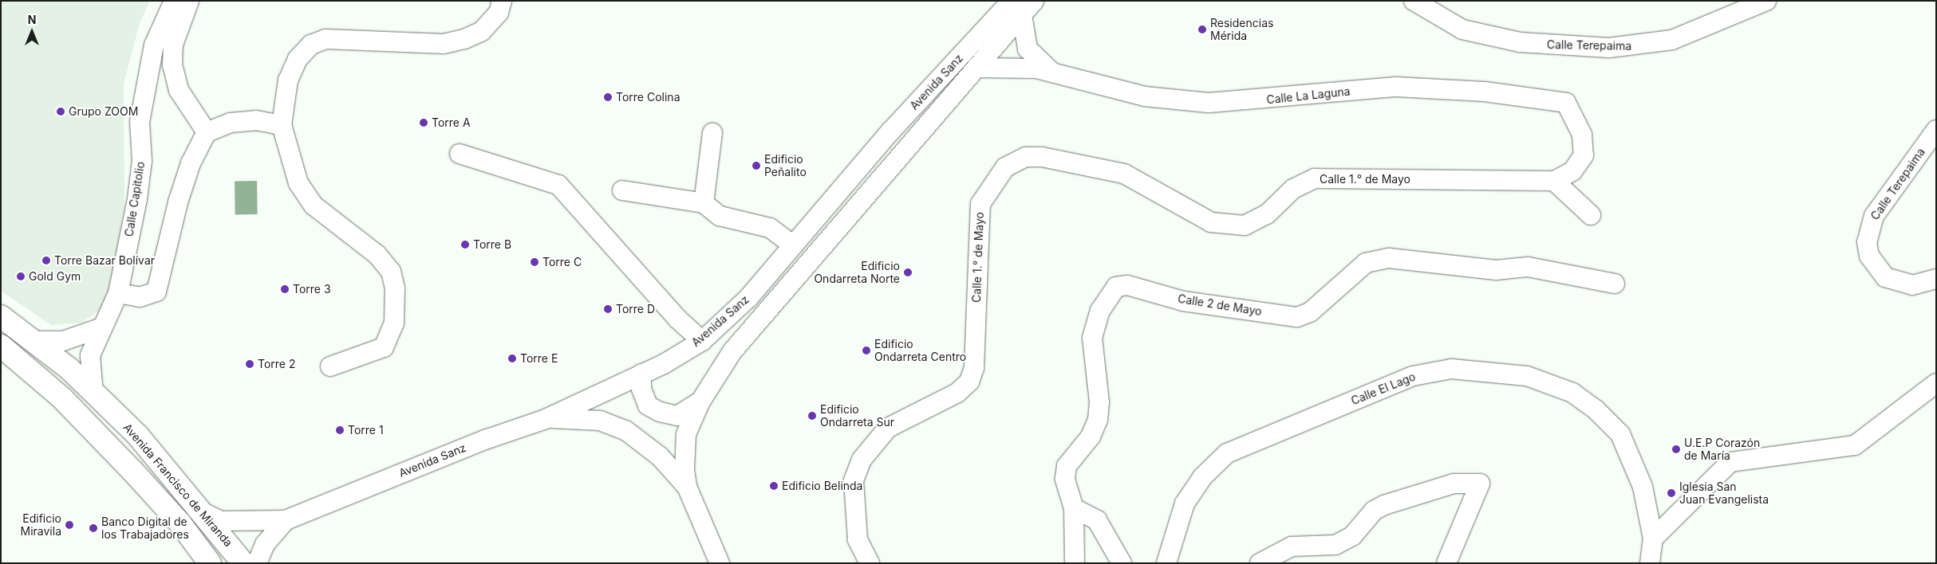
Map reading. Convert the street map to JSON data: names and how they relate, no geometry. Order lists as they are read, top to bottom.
{
  "streets": {
    "main road": ["Avenida Francisco de Miranda"],
    "street": [
      "Calle Terepaima",
      "Avenida Sanz",
      "Calle La Laguna",
      "Calle 1.° de Mayo",
      "Calle Capitolio",
      "Calle 2 de Mayo",
      "Calle El Lago"
    ]
  },
  "crossings": [
    ["Avenida Sanz", "Calle La Laguna"],
    ["Calle La Laguna", "Calle 1.° de Mayo"],
    ["Calle Capitolio", "Avenida Francisco de Miranda"]
  ],
  "places": [
    "Residencias Mérida",
    "Torre Colina",
    "Grupo ZOOM",
    "Torre A",
    "Edificio Peñalito",
    "Torre B",
    "Torre Bazar Bolívar",
    "Torre C",
    "Edificio Ondarreta Norte",
    "Gold Gym",
    "Torre 3",
    "Torre D",
    "Edificio Ondarreta Centro",
    "Torre E",
    "Torre 2",
    "Edificio Ondarreta Sur",
    "Torre 1",
    "U.E.P Corazón de María",
    "Edificio Belinda",
    "Iglesia San Juan Evangelista",
    "Edificio Miravila",
    "Banco Digital de los Trabajadores"
  ],
  "north": "top"
}
